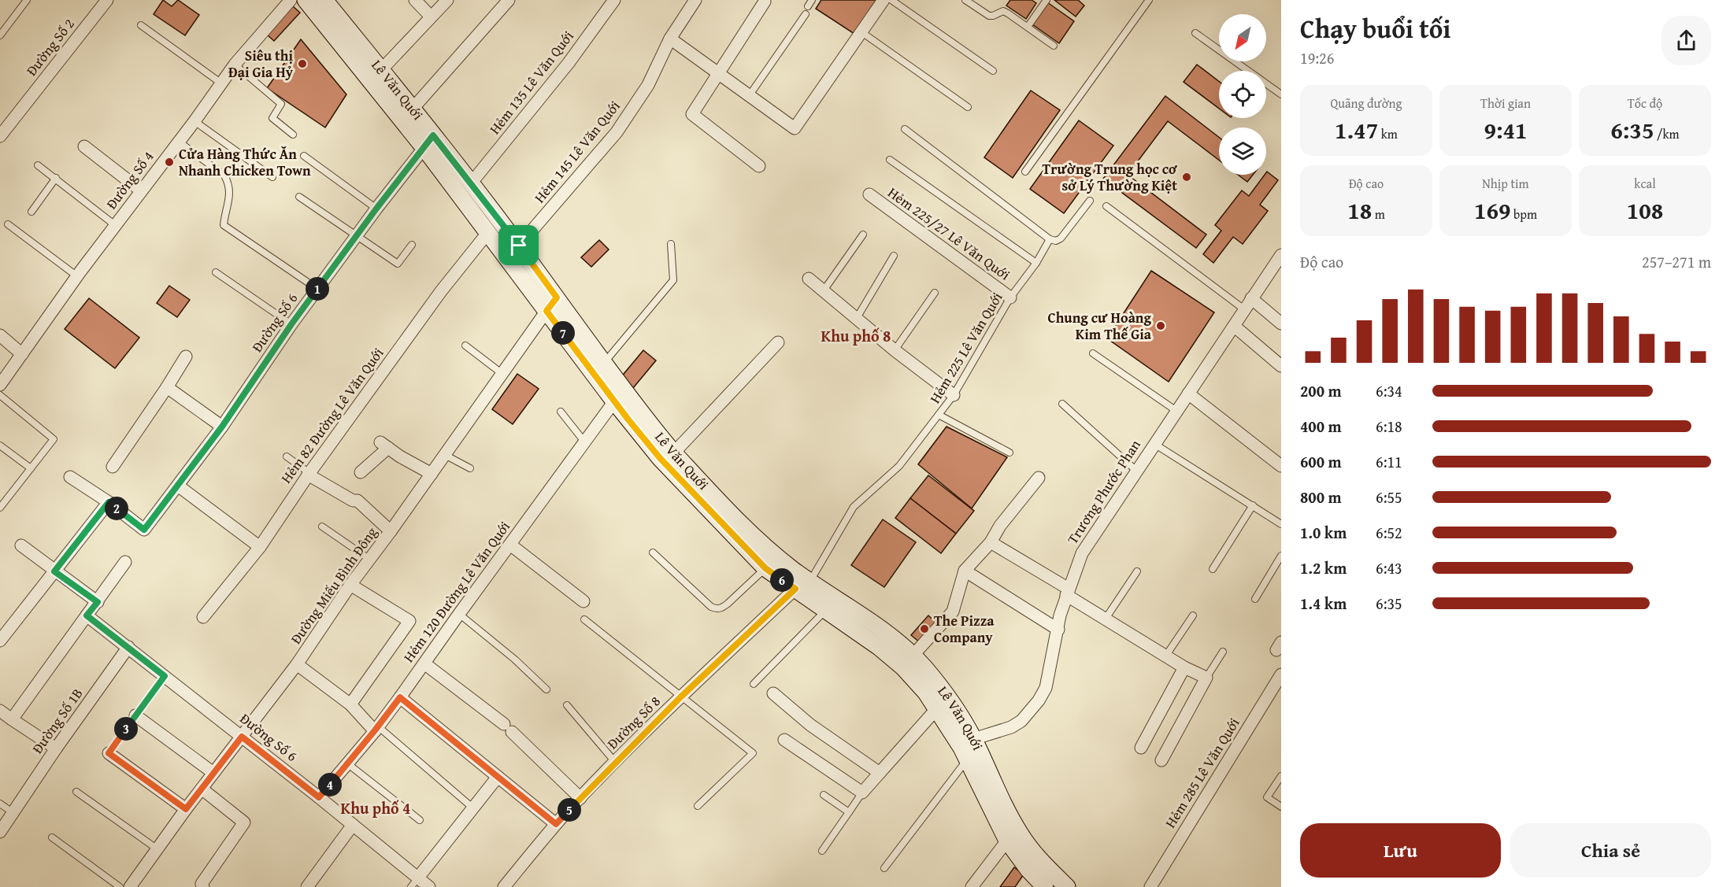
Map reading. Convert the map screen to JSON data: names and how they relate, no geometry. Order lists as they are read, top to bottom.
{
  "streets": {
    "main road": ["Lê Văn Quới"],
    "street": [
      "Đường Số 2",
      "Hẻm 135 Lê Văn Quới",
      "Hẻm 145 Lê Văn Quới",
      "Đường Số 4",
      "Hẻm 225/27 Lê Văn Quới",
      "Đường Số 6",
      "Hẻm 82 Đường Lê Văn Quới",
      "Trương Phước Phan",
      "Đường Miếu Bình Đông",
      "Hẻm 120 Đường Lê Văn Quới",
      "Đường Số 1B",
      "Đường Số 8",
      "Hẻm 285 Lê Văn Quới"
    ],
    "lane": ["Hẻm 225 Lê Văn Quới"]
  },
  "crossings": [
    ["Hẻm 135 Lê Văn Quới", "Lê Văn Quới"],
    ["Lê Văn Quới", "Hẻm 145 Lê Văn Quới"],
    ["Lê Văn Quới", "Đường Số 6"],
    ["Lê Văn Quới", "Hẻm 225 Lê Văn Quới"],
    ["Lê Văn Quới", "Hẻm 82 Đường Lê Văn Quới"],
    ["Lê Văn Quới", "Trương Phước Phan"],
    ["Lê Văn Quới", "Đường Miếu Bình Đông"],
    ["Lê Văn Quới", "Hẻm 120 Đường Lê Văn Quới"],
    ["Lê Văn Quới", "Đường Số 8"],
    ["Hẻm 225/27 Lê Văn Quới", "Hẻm 225 Lê Văn Quới"],
    ["Đường Số 6", "Đường Miếu Bình Đông"],
    ["Đường Số 6", "Hẻm 120 Đường Lê Văn Quới"],
    ["Đường Số 6", "Đường Số 1B"],
    ["Hẻm 225 Lê Văn Quới", "Đường Số 8"]
  ],
  "districts": ["Khu phố 8", "Khu phố 4"],
  "places": [
    "Siêu thị Đại Gia Hỷ",
    "Cửa Hàng Thức Ăn Nhanh Chicken Town",
    "Trường Trung học cơ sở Lý Thường Kiệt",
    "Chung cư Hoàng Kim Thế Gia",
    "The Pizza Company"
  ],
  "north": "bottom left",
  "page": {
    "heading": ["Chạy buổi tối", "19:26"],
    "stats": [
      ["Quãng đường", "1.47 km"],
      ["Thời gian", "9:41"],
      ["Tốc độ", "6:35 /km"],
      ["Độ cao", "18 m"],
      ["Nhịp tim", "169 bpm"],
      ["kcal", "108"]
    ],
    "chart": ["Độ cao", "257–271 m"],
    "pins": [
      "1",
      "7",
      "2",
      "6",
      "3",
      "4",
      "5"
    ],
    "list": [
      {
        "name": "200 m",
        "note": "6:34"
      },
      {
        "name": "400 m",
        "note": "6:18"
      },
      {
        "name": "600 m",
        "note": "6:11"
      },
      {
        "name": "800 m",
        "note": "6:55"
      },
      {
        "name": "1.0 km",
        "note": "6:52"
      },
      {
        "name": "1.2 km",
        "note": "6:43"
      },
      {
        "name": "1.4 km",
        "note": "6:35"
      }
    ],
    "buttons": ["Lưu", "Chia sẻ"]
  }
}
